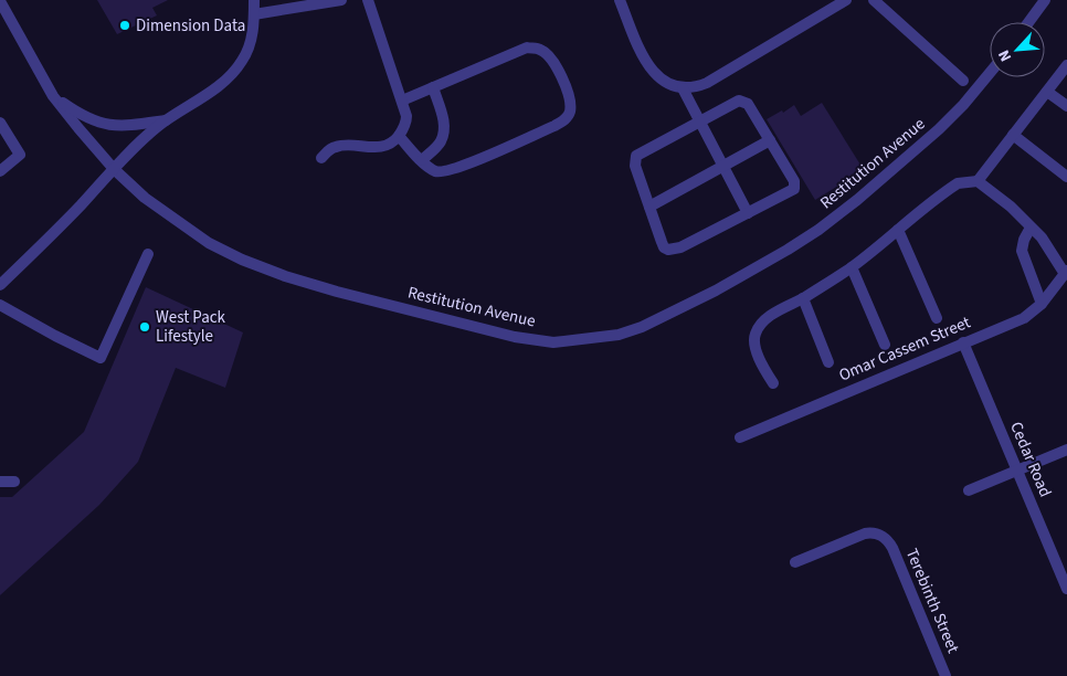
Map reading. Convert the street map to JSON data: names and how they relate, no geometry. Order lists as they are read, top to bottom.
{
  "streets": {
    "street": [
      "Restitution Avenue",
      "Omar Cassem Street",
      "Cedar Road",
      "Terebinth Street"
    ]
  },
  "crossings": [
    ["Omar Cassem Street", "Cedar Road"]
  ],
  "places": ["Dimension Data", "West Pack Lifestyle"],
  "north": "bottom left"
}
